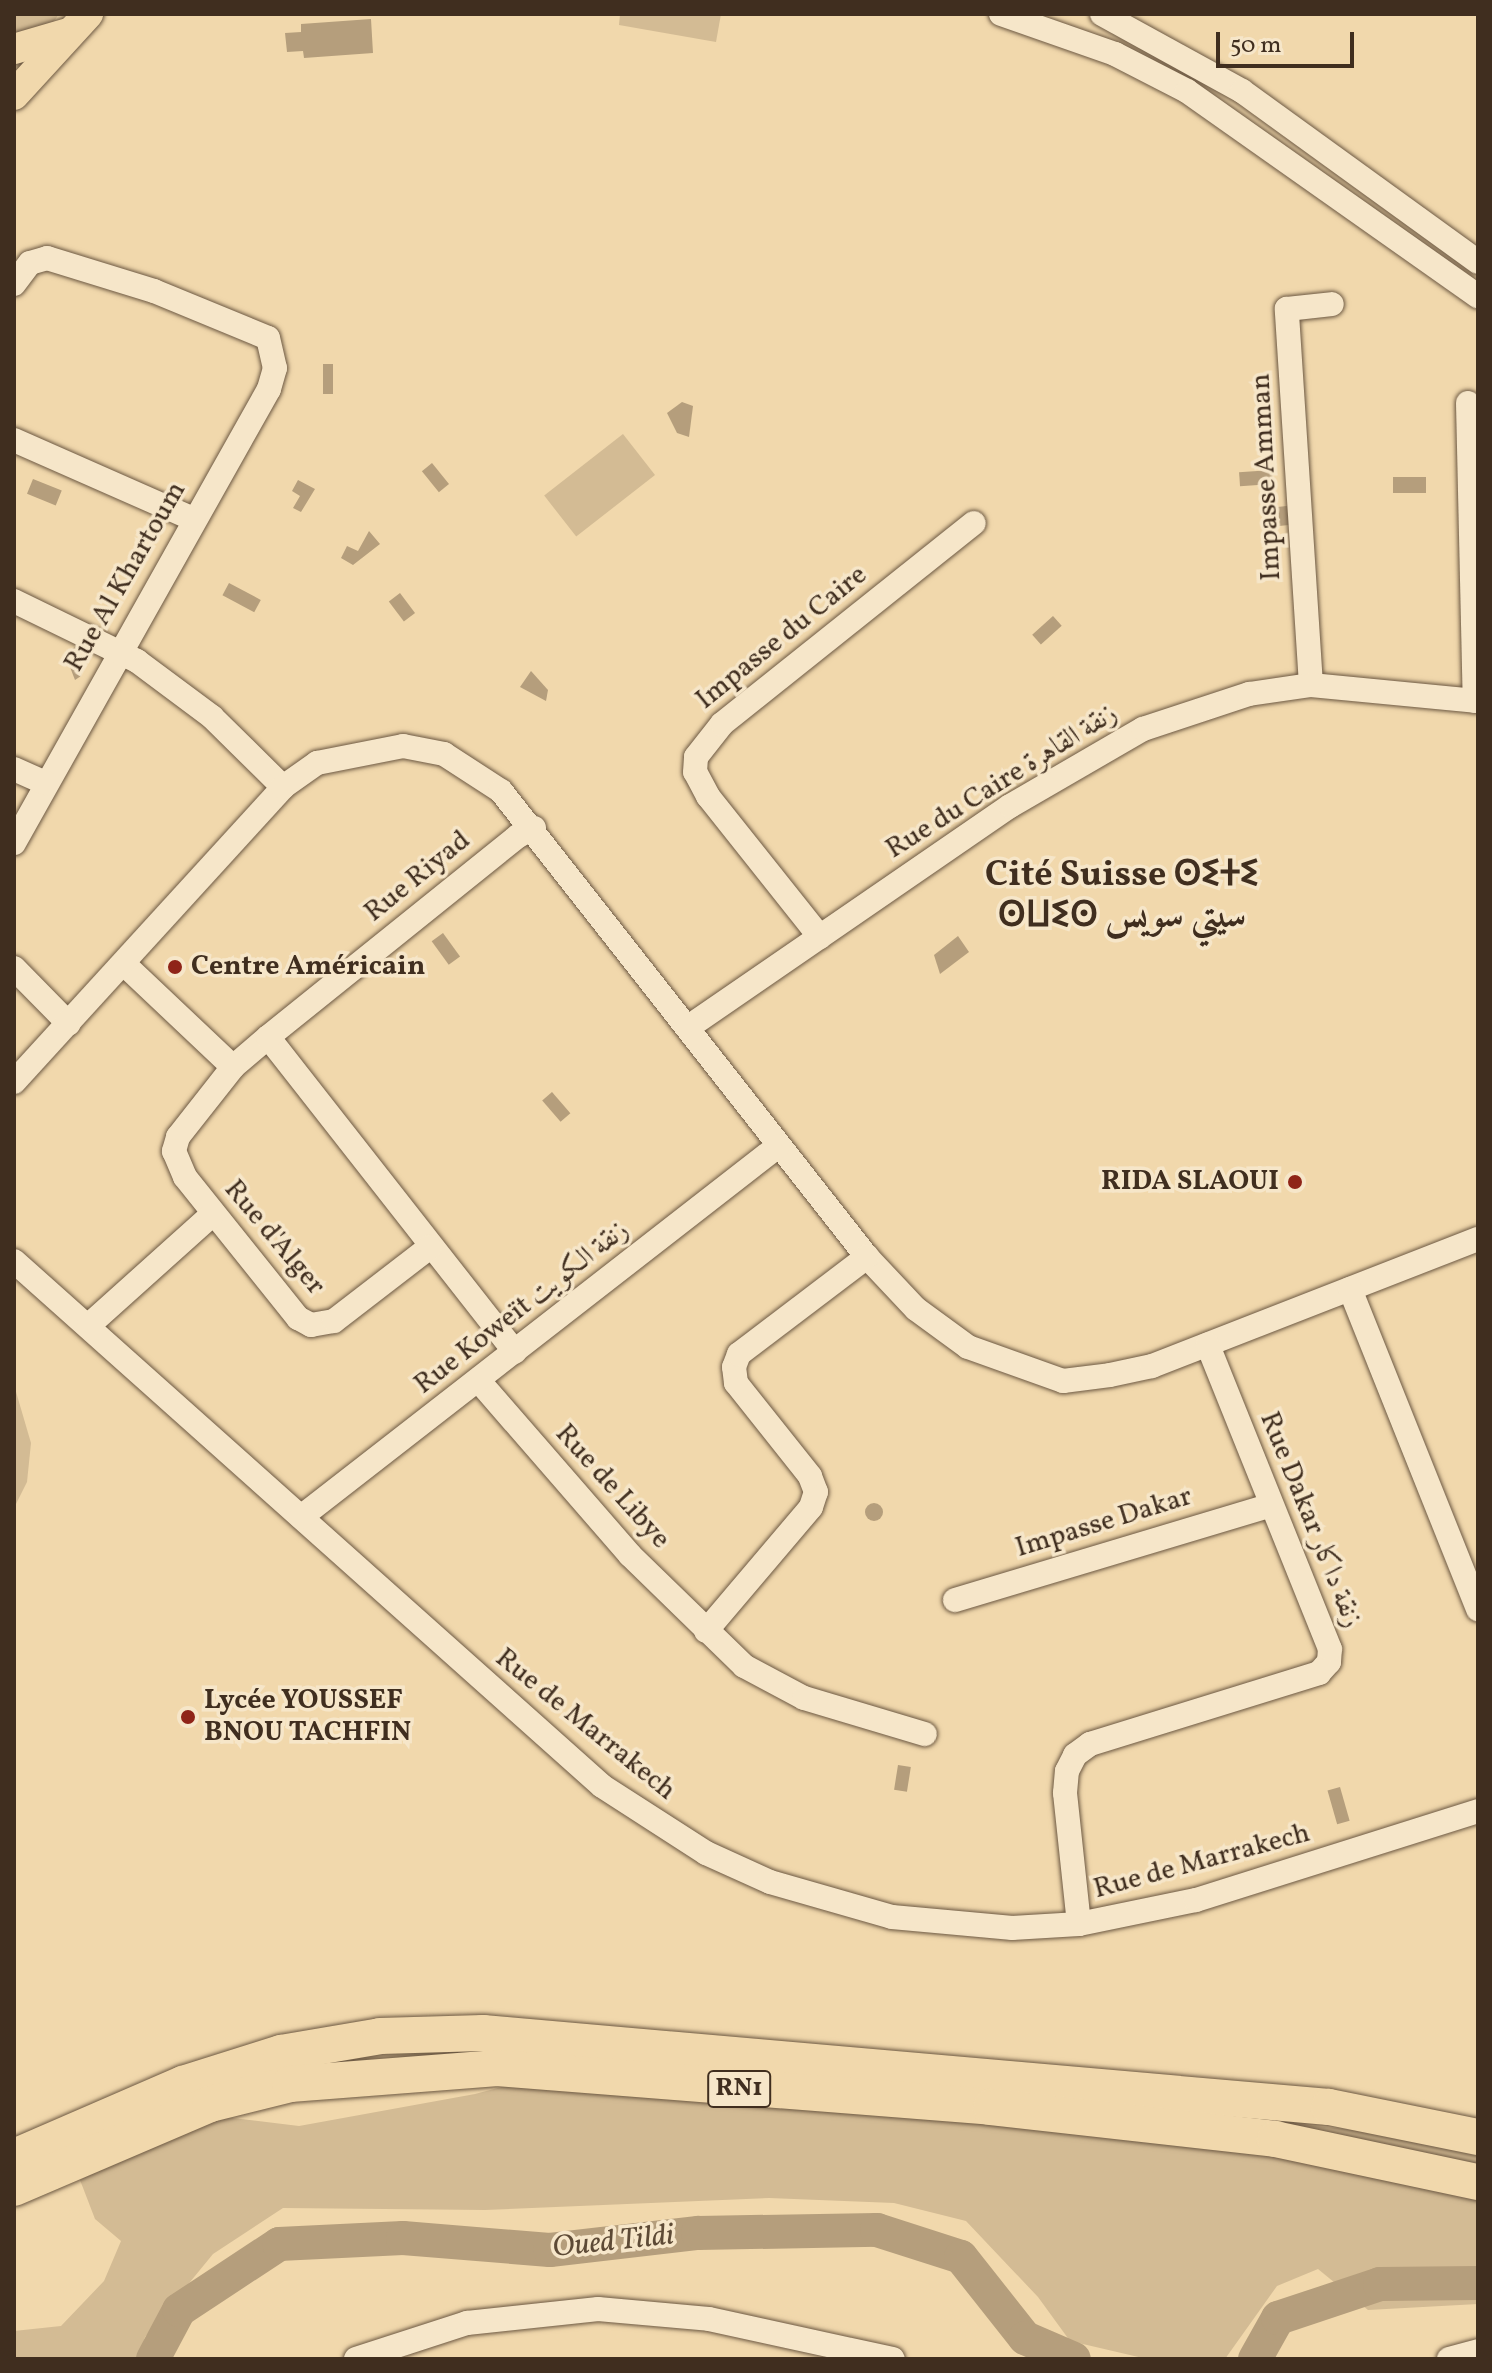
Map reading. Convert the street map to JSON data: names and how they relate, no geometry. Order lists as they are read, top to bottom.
{
  "streets": {
    "highway": ["RN1"],
    "street": [
      "Impasse Amman",
      "Rue Al Khartoum",
      "Impasse du Caire",
      "Rue du Caire زنقة القاهرة",
      "Rue Riyad",
      "Rue d'Alger",
      "Rue Koweït زنقة الكويت",
      "Rue de Libye",
      "Rue Dakar زنقة داكار",
      "Impasse Dakar",
      "Rue de Marrakech"
    ]
  },
  "crossings": [
    ["Impasse Amman", "Rue du Caire زنقة القاهرة"],
    ["Impasse du Caire", "Rue du Caire زنقة القاهرة"],
    ["Rue Riyad", "Rue d'Alger"],
    ["Rue Koweït زنقة الكويت", "Rue de Libye"],
    ["Rue Koweït زنقة الكويت", "Rue de Marrakech"],
    ["Rue Dakar زنقة داكار", "Impasse Dakar"],
    ["Rue Dakar زنقة داكار", "Rue de Marrakech"]
  ],
  "districts": ["Cité Suisse ⵙⵉⵜⵉ ⵙⵡⵉⵙ سيتي سويس"],
  "water": ["Oued Tildi"],
  "places": ["Centre Américain", "RIDA SLAOUI", "Lycée YOUSSEF BNOU TACHFIN"],
  "scale_bar": "50 m"
}
